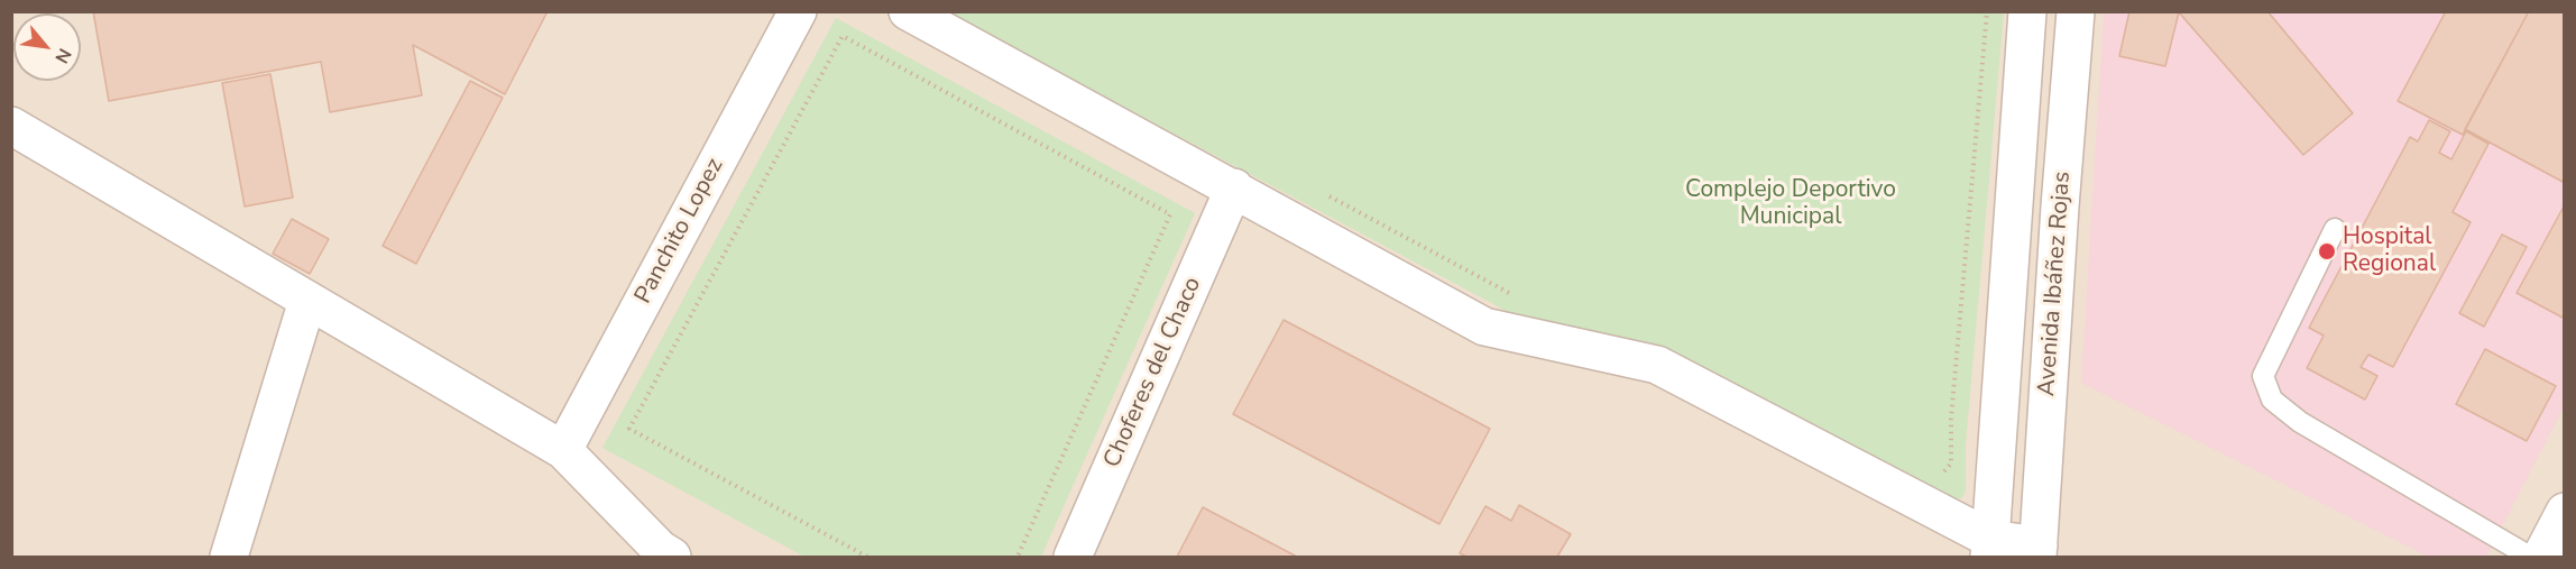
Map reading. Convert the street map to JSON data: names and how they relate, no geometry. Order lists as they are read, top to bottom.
{
  "streets": {
    "street": ["Panchito Lopez", "Avenida Ibáñez Rojas", "Choferes del Chaco"]
  },
  "parks": ["Complejo Deportivo Municipal"],
  "places": ["Hospital Regional"],
  "north": "bottom right"
}
